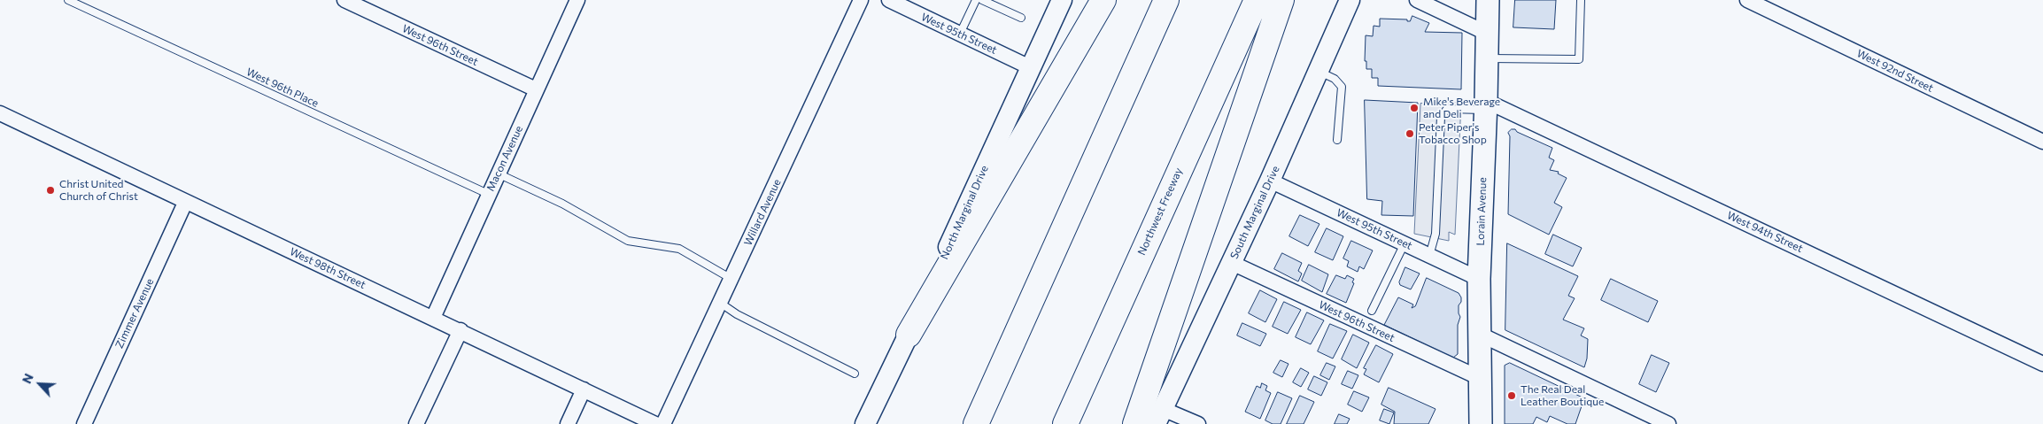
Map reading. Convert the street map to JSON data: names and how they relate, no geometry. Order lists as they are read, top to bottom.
{
  "streets": {
    "highway": ["Northwest Freeway"],
    "main road": ["Lorain Avenue"],
    "street": [
      "West 95th Street",
      "West 96th Street",
      "West 92nd Street",
      "Macon Avenue",
      "Willard Avenue",
      "North Marginal Drive",
      "South Marginal Drive",
      "West 94th Street",
      "West 98th Street",
      "Zimmer Avenue"
    ],
    "lane": ["West 96th Place"]
  },
  "crossings": [
    ["West 95th Street", "Lorain Avenue"],
    ["West 95th Street", "North Marginal Drive"],
    ["West 95th Street", "South Marginal Drive"],
    ["West 96th Street", "Macon Avenue"],
    ["West 96th Street", "Lorain Avenue"],
    ["West 96th Street", "South Marginal Drive"],
    ["West 96th Place", "Macon Avenue"],
    ["Macon Avenue", "West 98th Street"],
    ["Lorain Avenue", "West 94th Street"],
    ["West 98th Street", "Zimmer Avenue"]
  ],
  "places": [
    "Mike's Beverage and Deli",
    "Peter Piper's Tobacco Shop",
    "Christ United Church of Christ",
    "The Real Deal Leather Boutique"
  ],
  "north": "top left"
}
